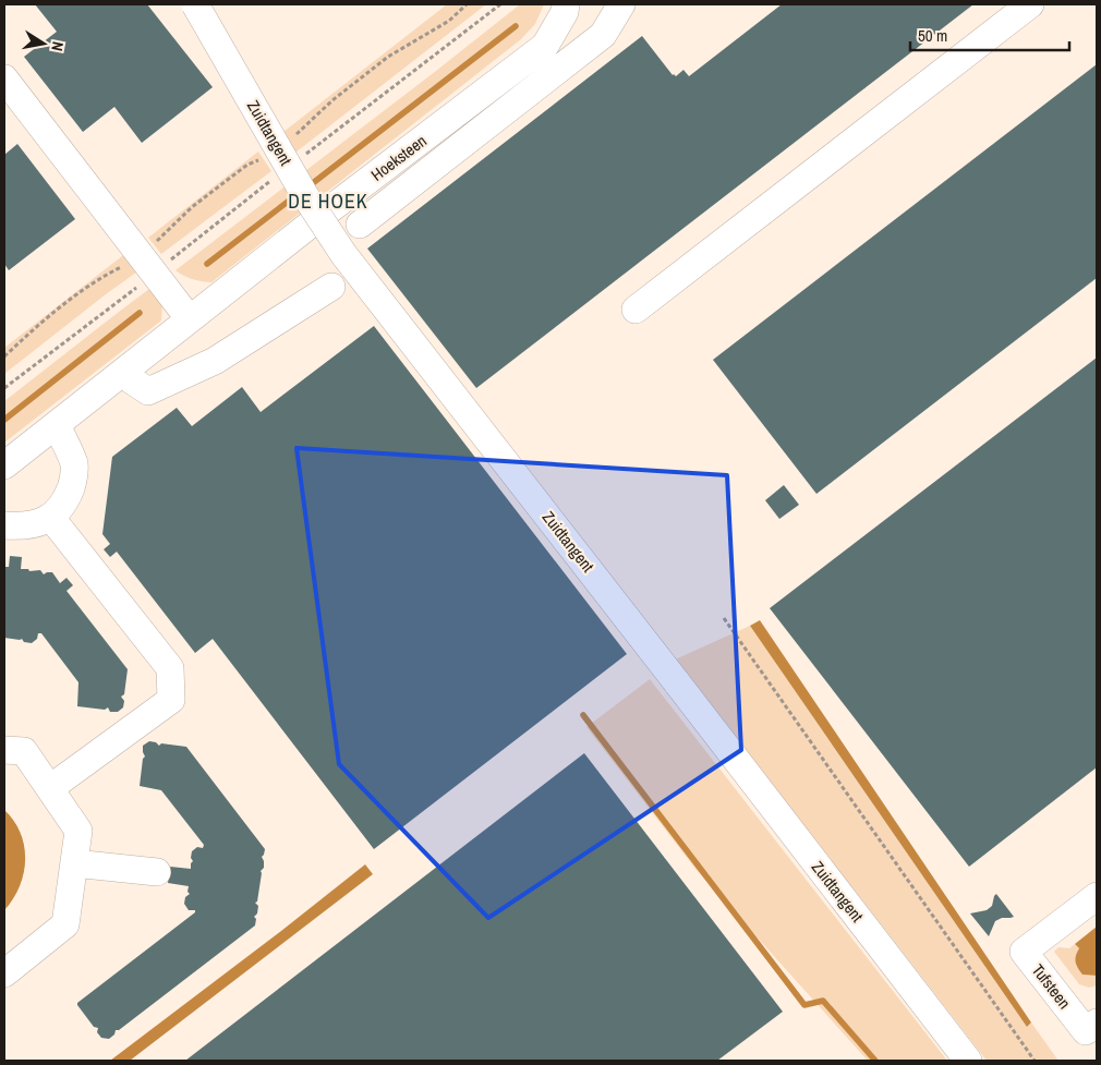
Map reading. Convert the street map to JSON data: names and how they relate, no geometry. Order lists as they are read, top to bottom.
{
  "streets": {
    "street": ["Zuidtangent", "Hoeksteen", "Tufsteen"]
  },
  "districts": ["DE HOEK"],
  "scale_bar": "50 m",
  "north": "right"
}
